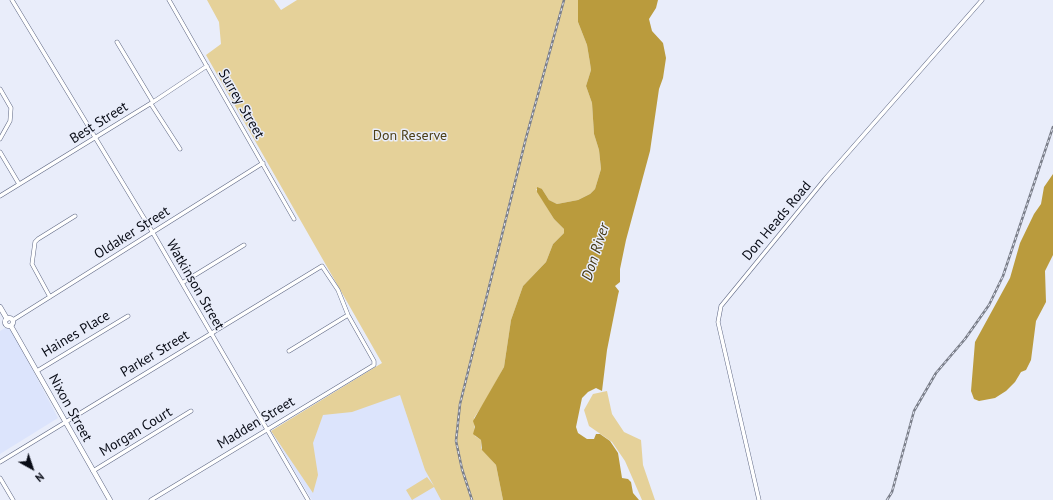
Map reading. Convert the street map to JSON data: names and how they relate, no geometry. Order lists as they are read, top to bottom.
{
  "streets": {
    "street": [
      "Surrey Street",
      "Best Street",
      "Don Heads Road",
      "Oldaker Street",
      "Watkinson Street",
      "Haines Place",
      "Parker Street",
      "Nixon Street",
      "Madden Street",
      "Morgan Court"
    ]
  },
  "crossings": [
    ["Surrey Street", "Best Street"],
    ["Surrey Street", "Oldaker Street"],
    ["Best Street", "Watkinson Street"],
    ["Oldaker Street", "Watkinson Street"],
    ["Watkinson Street", "Parker Street"],
    ["Watkinson Street", "Madden Street"],
    ["Haines Place", "Nixon Street"],
    ["Parker Street", "Nixon Street"],
    ["Parker Street", "Madden Street"],
    ["Nixon Street", "Morgan Court"]
  ],
  "water": ["Don River"],
  "parks": ["Don Reserve"],
  "north": "bottom right"
}
